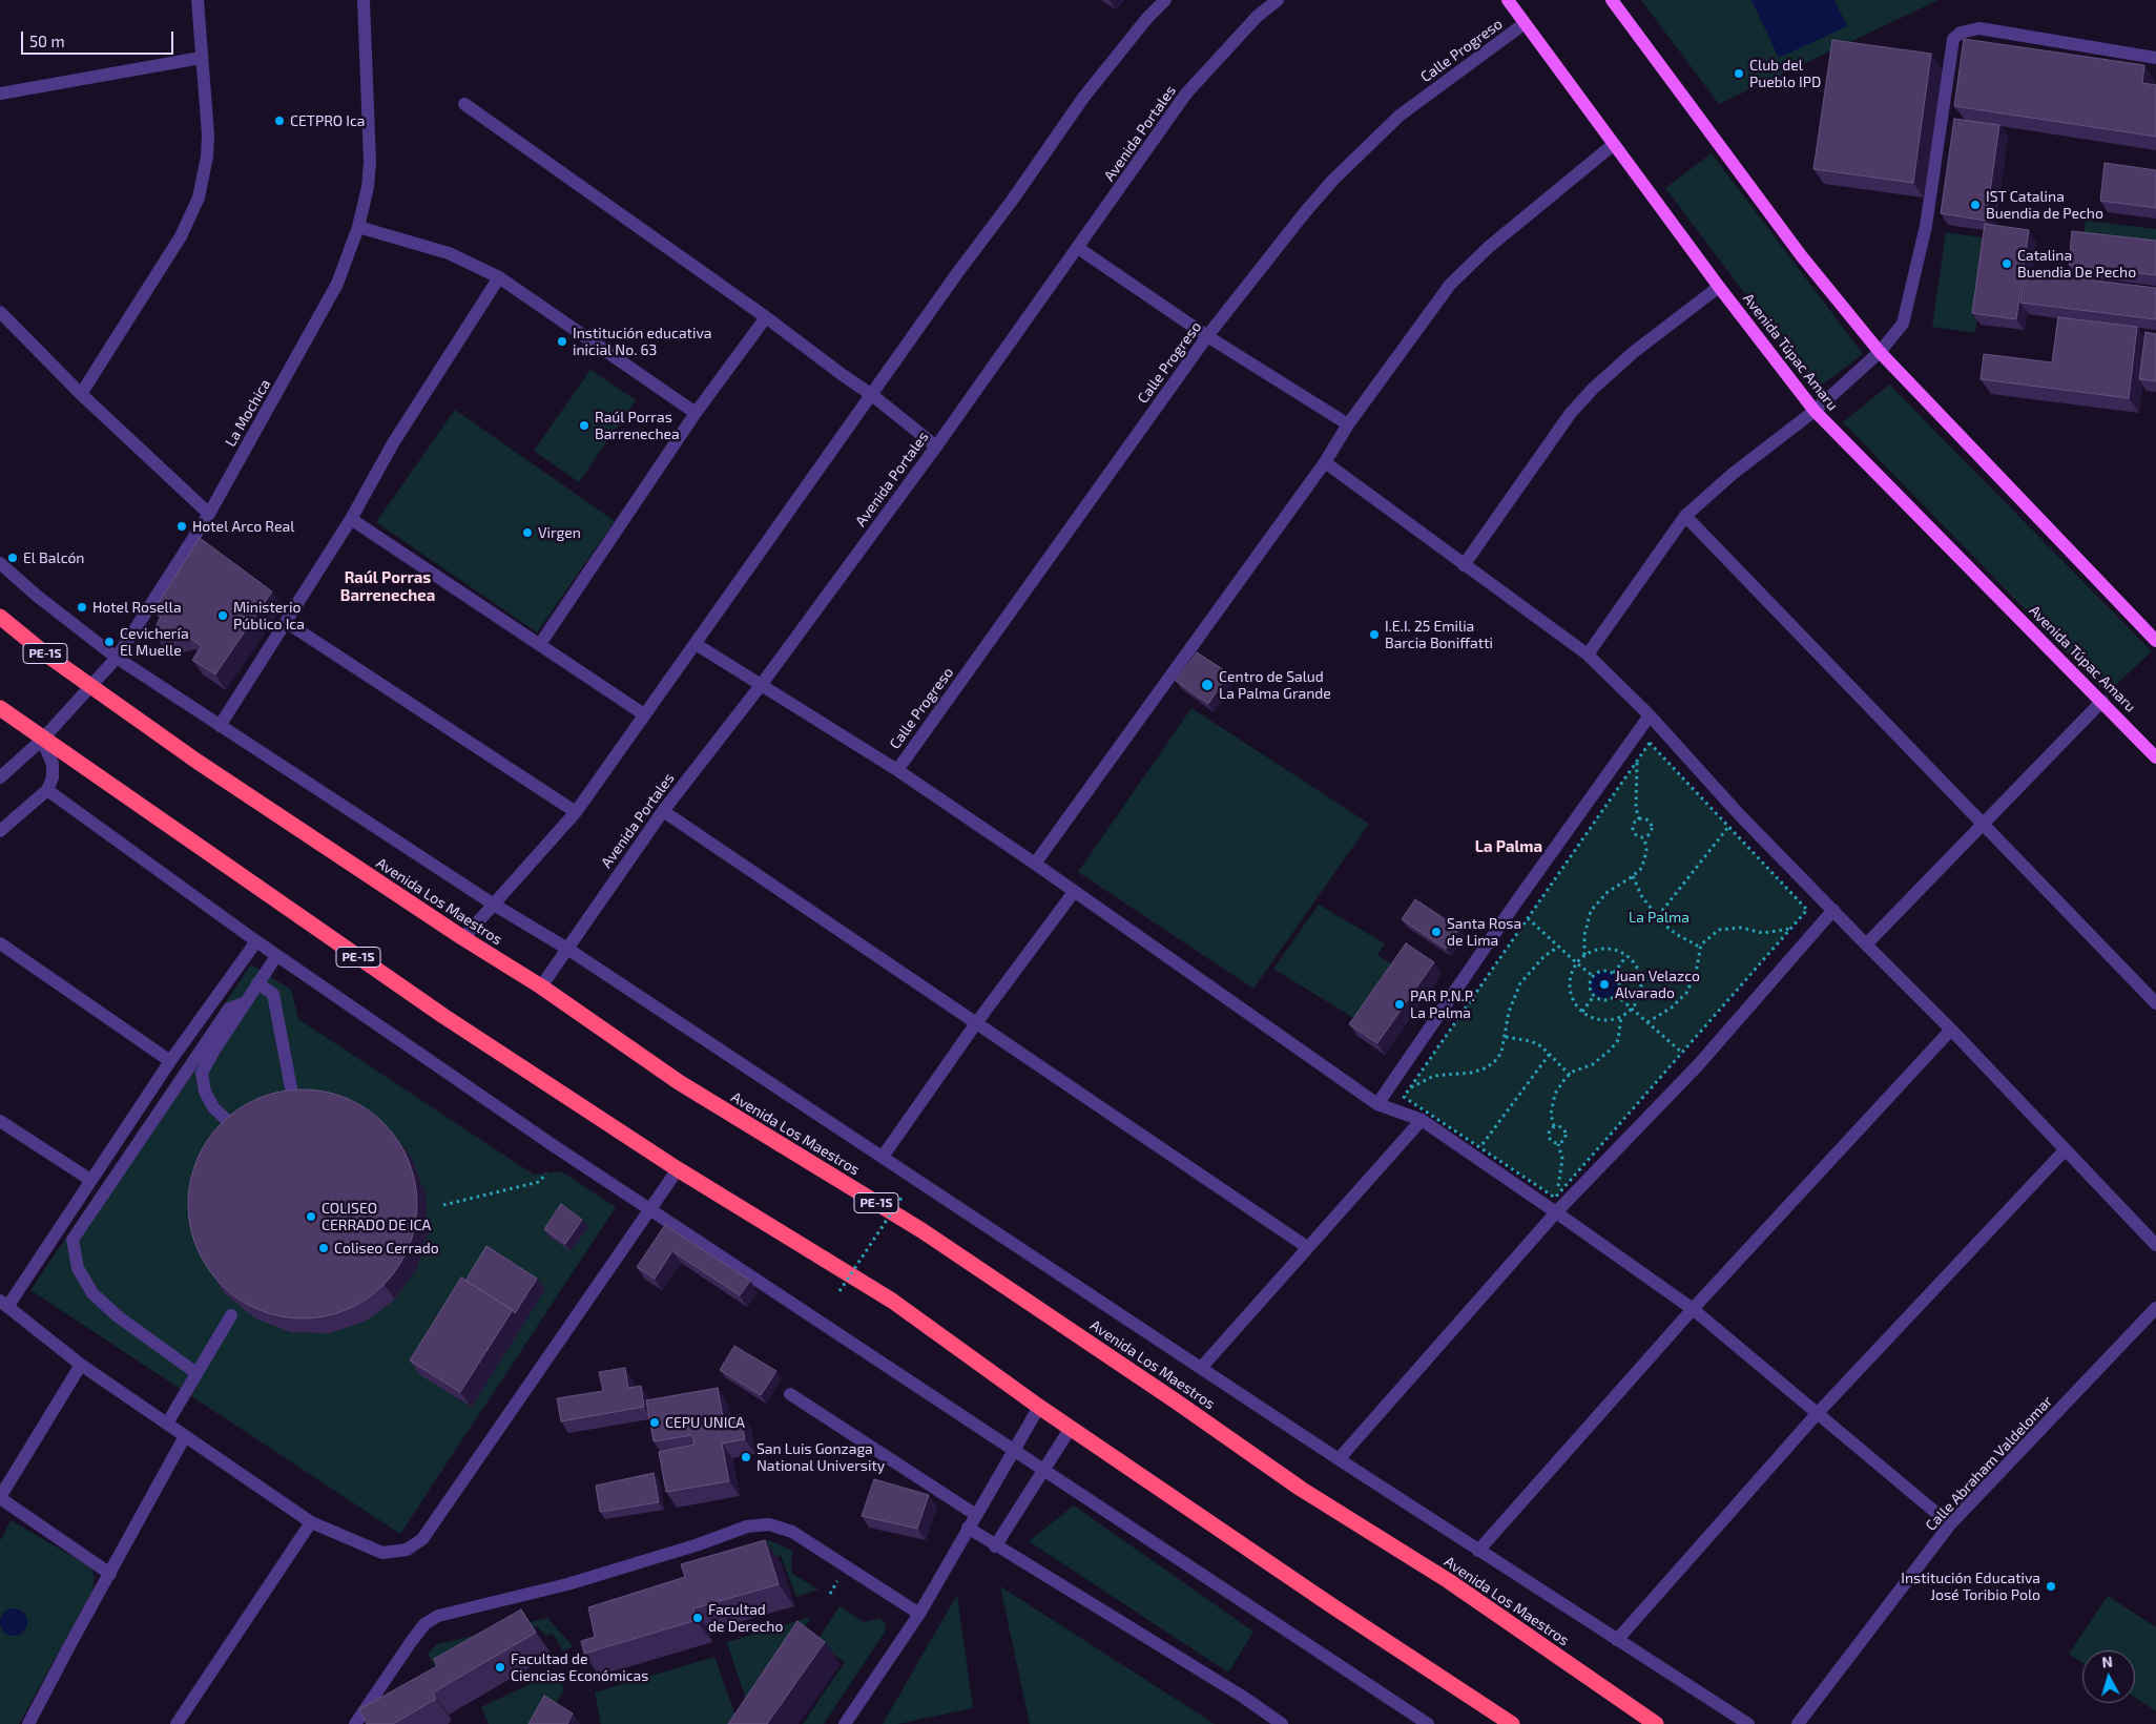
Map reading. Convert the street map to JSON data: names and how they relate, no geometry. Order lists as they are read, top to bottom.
{
  "streets": {
    "highway": ["PE-1S", "Avenida Los Maestros"],
    "main road": ["Avenida Túpac Amaru"],
    "street": [
      "Calle Progreso",
      "Avenida Portales",
      "La Mochica",
      "Calle Abraham Valdelomar"
    ]
  },
  "crossings": [
    ["Calle Progreso", "Avenida Túpac Amaru"],
    ["Avenida Portales", "Avenida Los Maestros"],
    ["La Mochica", "PE-1S"],
    ["La Mochica", "Avenida Los Maestros"]
  ],
  "districts": ["Raúl Porras Barrenechea", "La Palma"],
  "parks": ["La Palma"],
  "places": [
    "Club del Pueblo IPD",
    "CETPRO Ica",
    "IST Catalina Buendia de Pecho",
    "Catalina Buendia De Pecho",
    "Institución educativa inicial No. 63",
    "Raúl Porras Barrenechea",
    "Hotel Arco Real",
    "Virgen",
    "El Balcón",
    "Hotel Rosella",
    "Ministerio Público Ica",
    "I.E.I. 25 Emilia Barcia Boniffatti",
    "Cevichería El Muelle",
    "Centro de Salud La Palma Grande",
    "Santa Rosa de Lima",
    "Juan Velazco Alvarado",
    "PAR P.N.P. La Palma",
    "COLISEO CERRADO DE ICA",
    "Coliseo Cerrado",
    "CEPU UNICA",
    "San Luis Gonzaga National University",
    "Institución Educativa José Toribio Polo",
    "Facultad de Derecho",
    "Facultad de Ciencias Económicas"
  ],
  "scale_bar": "50 m",
  "north": "top"
}
